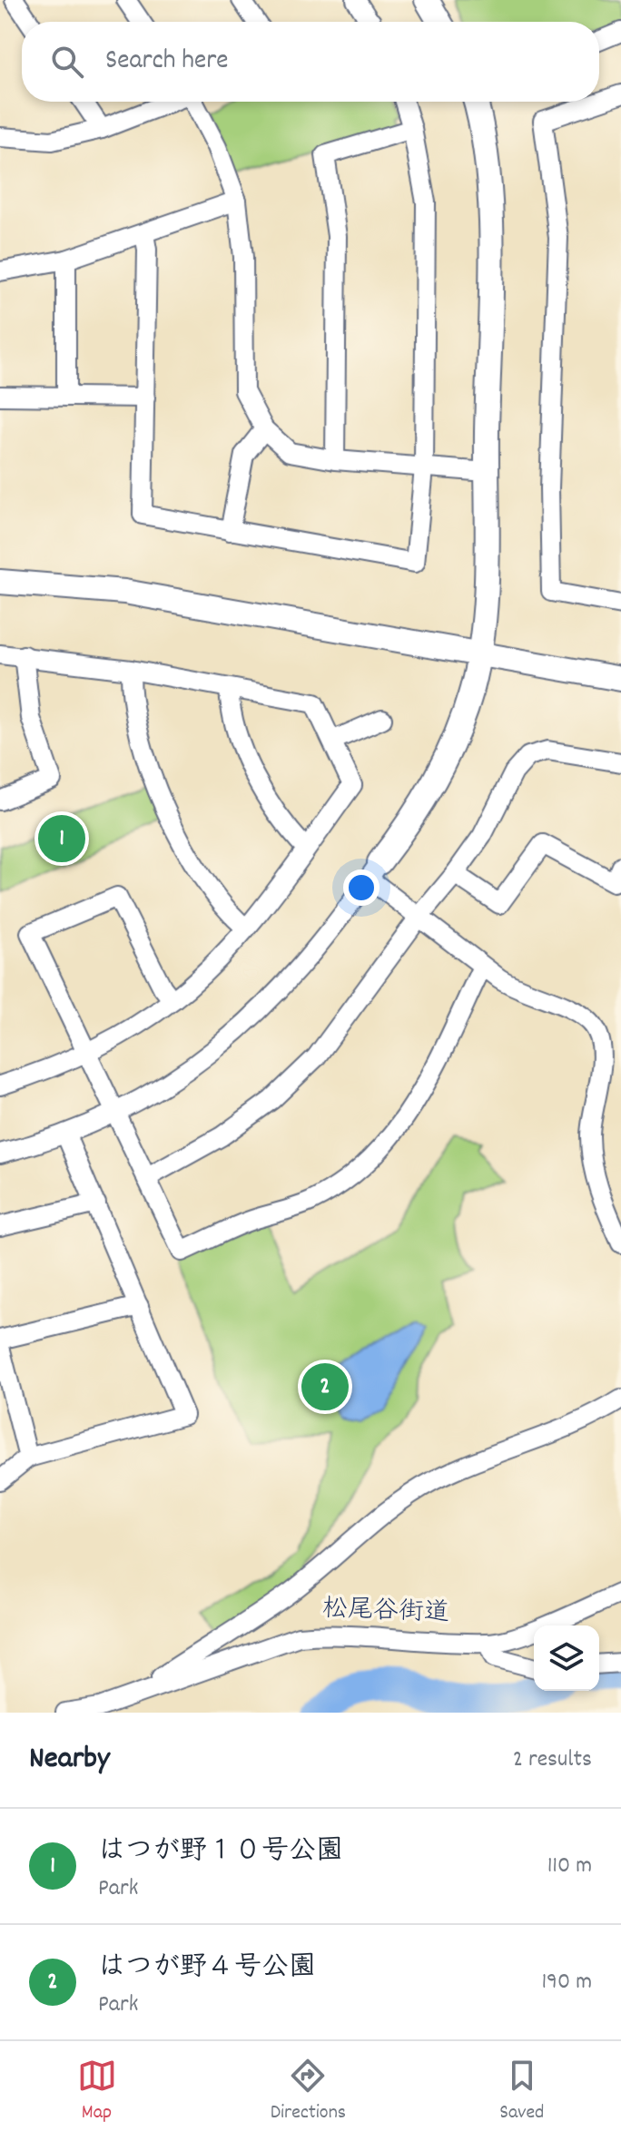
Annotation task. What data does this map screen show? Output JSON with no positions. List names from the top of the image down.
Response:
{
  "streets": {
    "street": ["松尾谷街道"]
  },
  "page": {
    "search": "Search here",
    "pins": ["1", "2"],
    "heading": ["Nearby", "2 results"],
    "list": [
      {
        "mark": "1",
        "name": "はつが野１０号公園",
        "note": "Park",
        "value": "110 m"
      },
      {
        "mark": "2",
        "name": "はつが野４号公園",
        "note": "Park",
        "value": "190 m"
      }
    ],
    "nav": ["Map", "Directions", "Saved"]
  }
}
